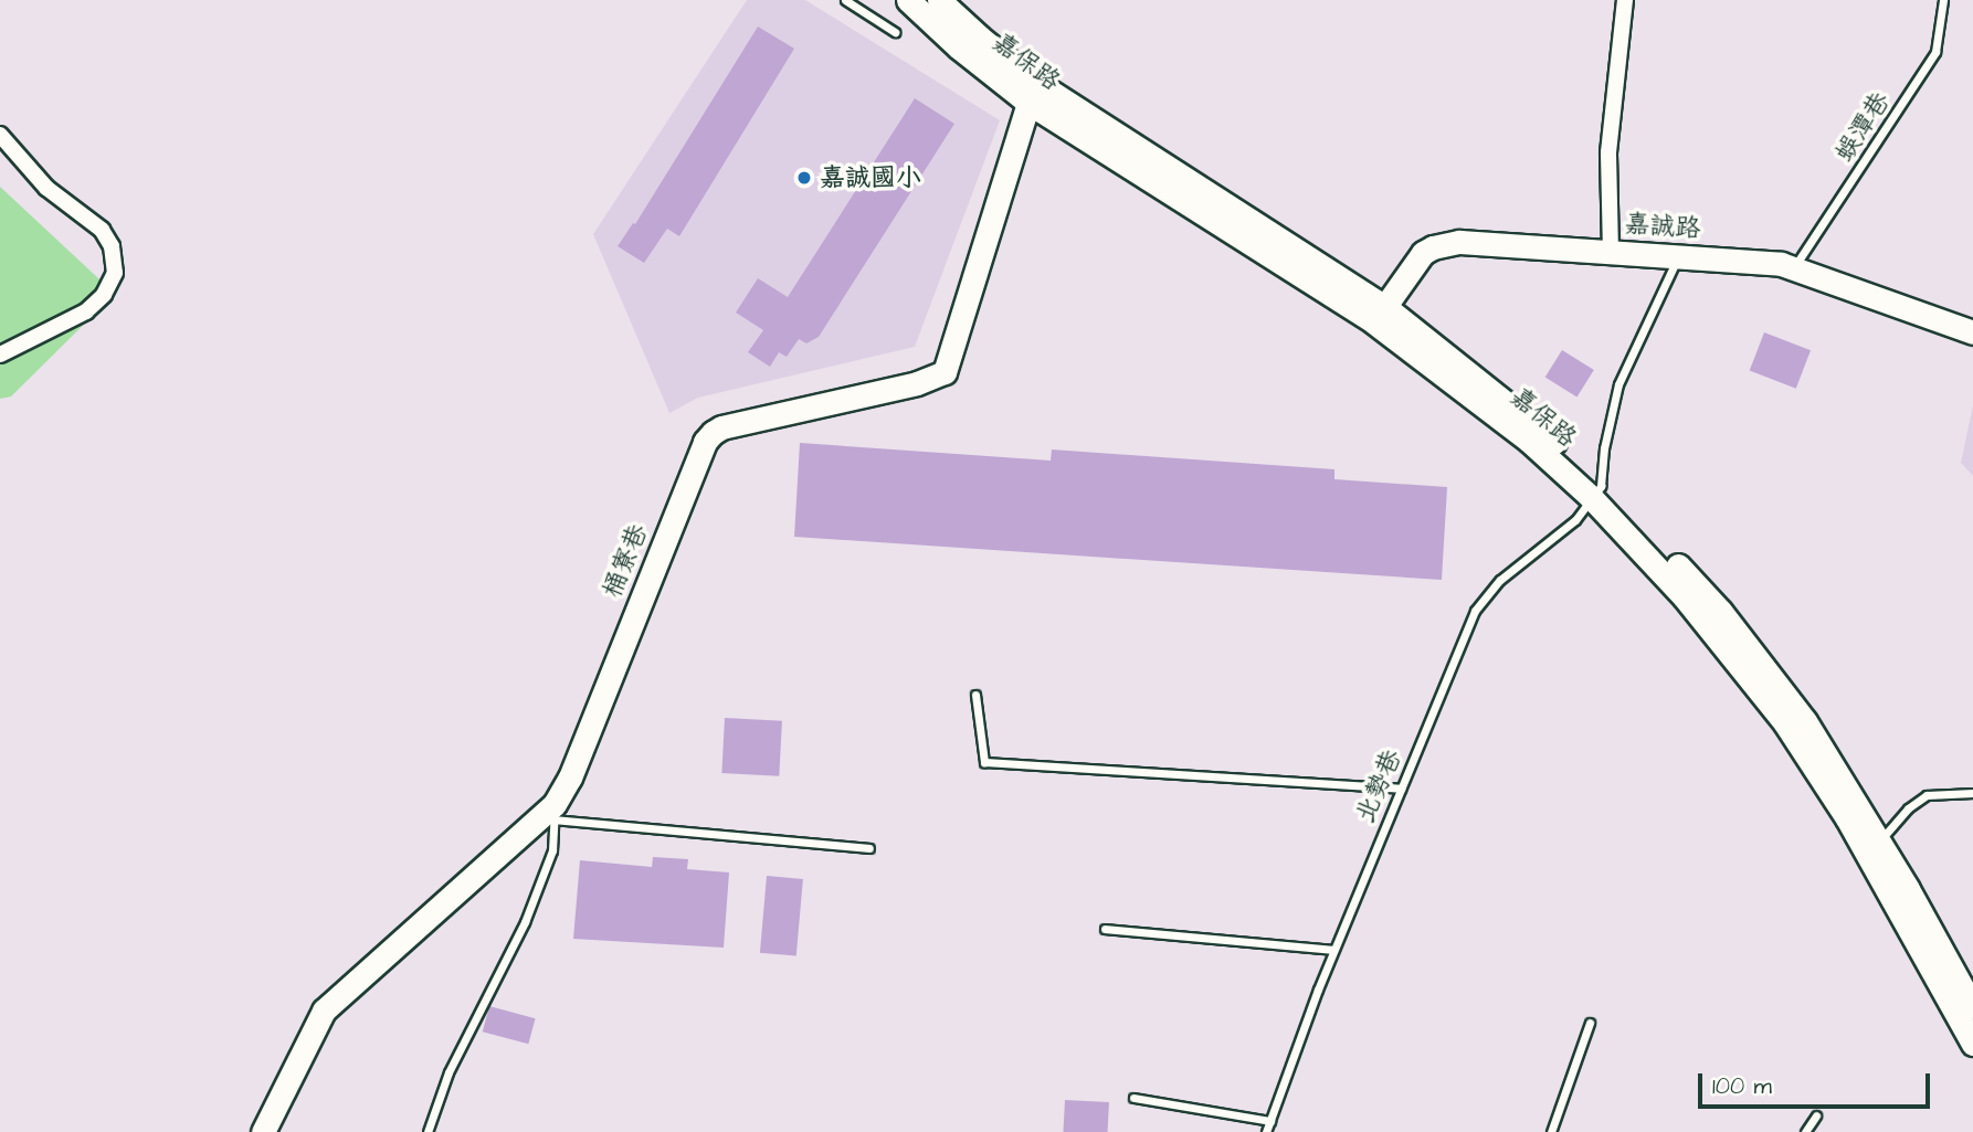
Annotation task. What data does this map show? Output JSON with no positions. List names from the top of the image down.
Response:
{
  "streets": {
    "street": ["嘉保路", "嘉誠路", "桶寮巷"],
    "lane": ["蜈潭巷", "北勢巷"]
  },
  "crossings": [
    ["嘉保路", "嘉誠路"],
    ["嘉保路", "桶寮巷"],
    ["嘉保路", "北勢巷"],
    ["蜈潭巷", "嘉誠路"]
  ],
  "places": ["嘉誠國小"],
  "scale_bar": "100 m"
}
